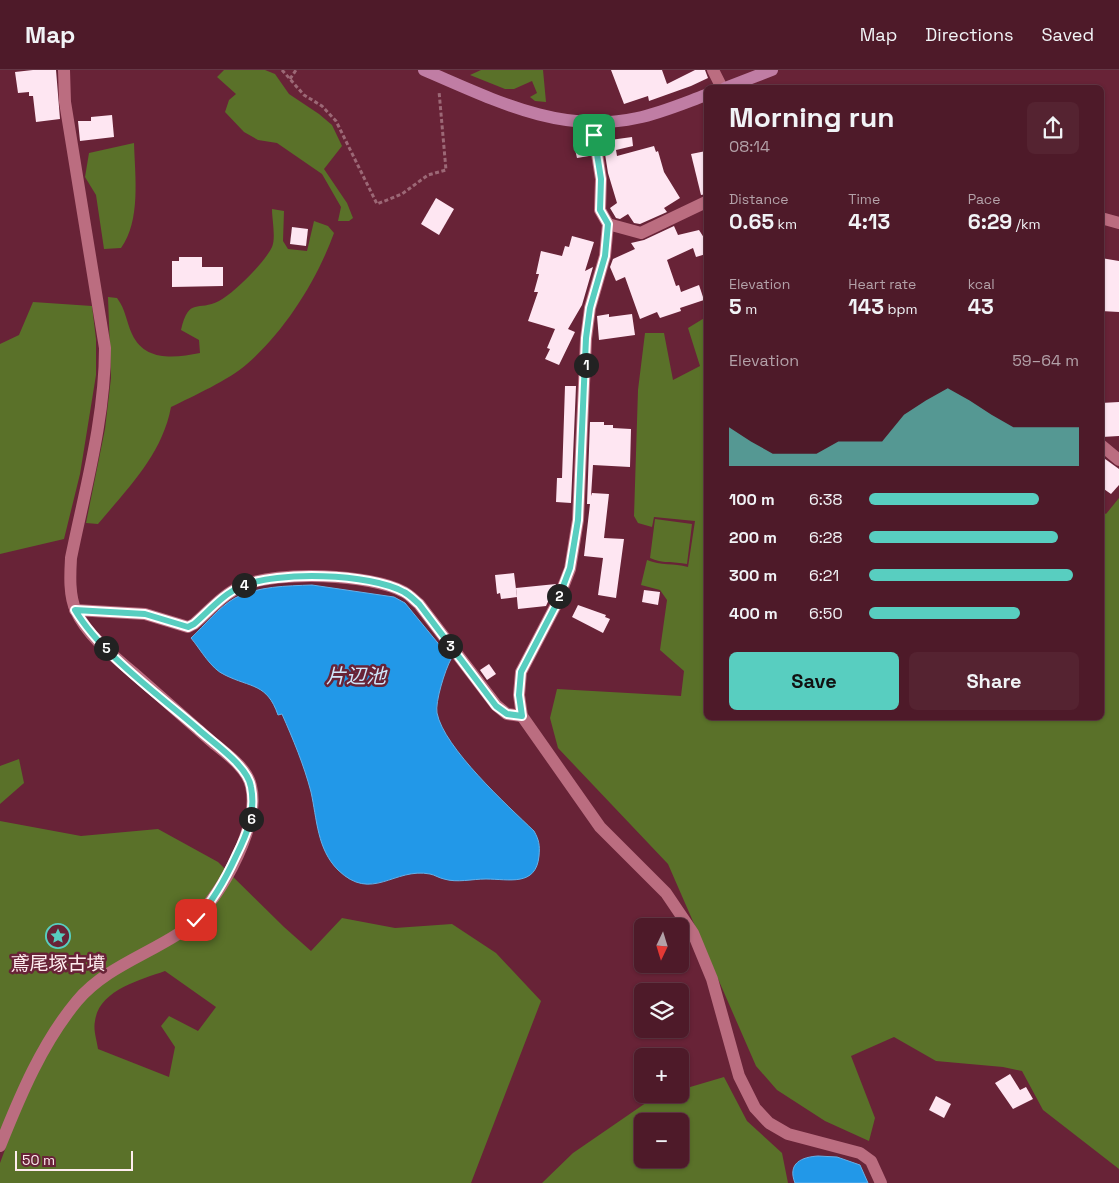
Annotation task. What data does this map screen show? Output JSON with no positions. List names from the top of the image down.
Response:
{
  "water": ["片辺池"],
  "places": {
    "place": ["鳶尾塚古墳"]
  },
  "scale_bar": "50 m",
  "north": "bottom",
  "page": {
    "header": "Map",
    "nav": ["Map", "Directions", "Saved"],
    "heading": ["Morning run", "08:14"],
    "stats": [
      ["Distance", "0.65 km"],
      ["Time", "4:13"],
      ["Pace", "6:29 /km"],
      ["Elevation", "5 m"],
      ["Heart rate", "143 bpm"],
      ["kcal", "43"]
    ],
    "chart": ["Elevation", "59–64 m"],
    "pins": [
      "1",
      "4",
      "2",
      "3",
      "5",
      "6"
    ],
    "list": [
      {
        "name": "100 m",
        "note": "6:38"
      },
      {
        "name": "200 m",
        "note": "6:28"
      },
      {
        "name": "300 m",
        "note": "6:21"
      },
      {
        "name": "400 m",
        "note": "6:50"
      }
    ],
    "buttons": ["Save", "Share"],
    "map_buttons": ["+", "−"],
    "scale": "50 m"
  }
}
